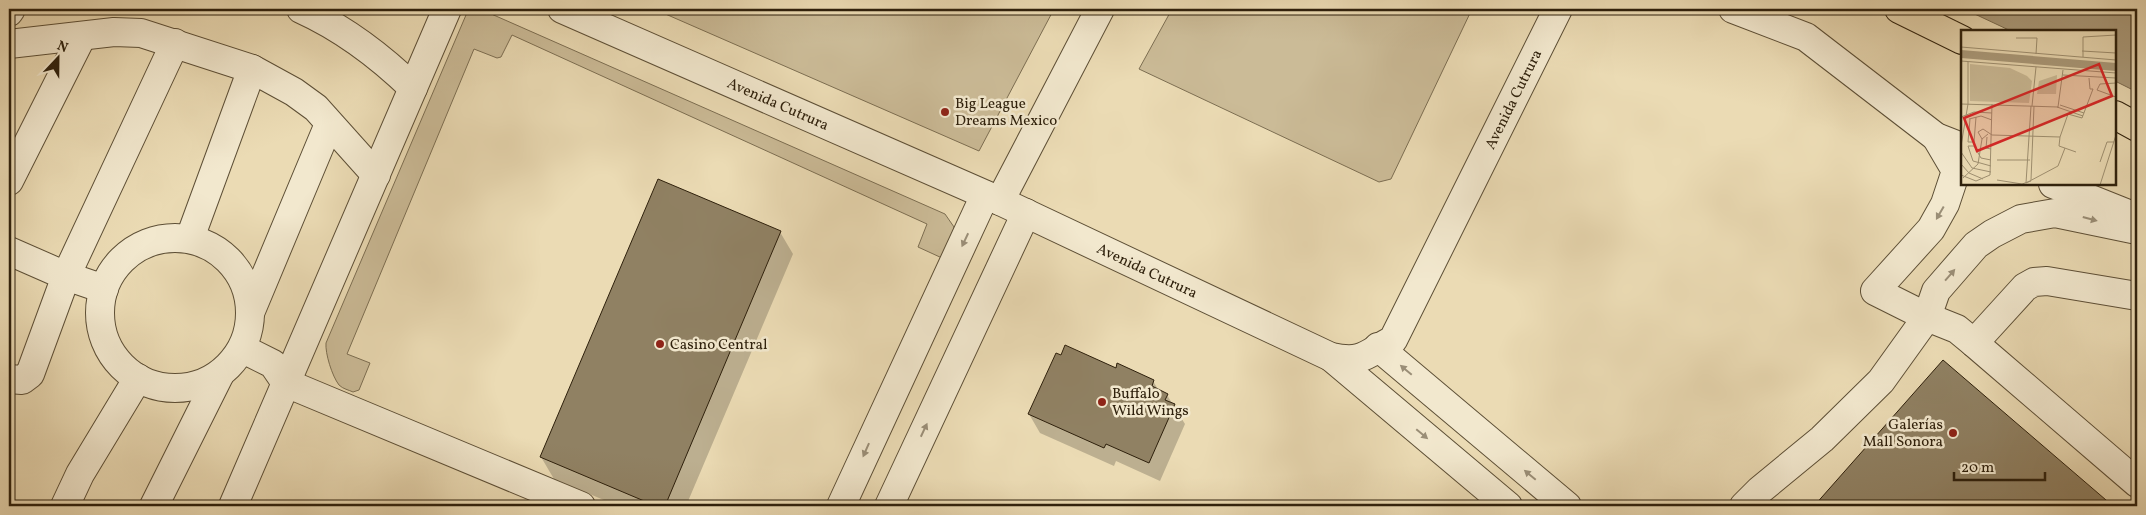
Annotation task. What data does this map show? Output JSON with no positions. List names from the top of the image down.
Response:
{
  "streets": {
    "street": ["Avenida Cutrura"]
  },
  "places": [
    "Big League Dreams Mexico",
    "Casino Central",
    "Buffalo Wild Wings",
    "Galerías Mall Sonora"
  ],
  "scale_bar": "20 m",
  "north": "top"
}
